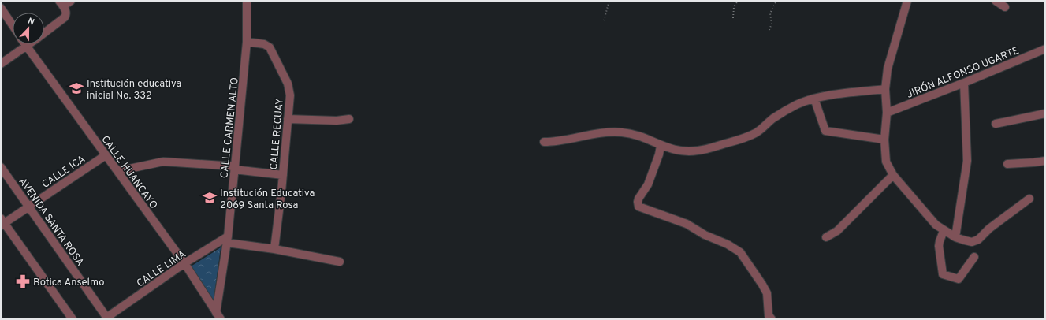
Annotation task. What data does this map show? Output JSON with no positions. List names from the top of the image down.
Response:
{
  "streets": {
    "street": [
      "JIRÓN ALFONSO UGARTE",
      "CALLE CARMEN ALTO",
      "CALLE RECUAY",
      "CALLE ICA",
      "CALLE HUANCAYO",
      "AVENIDA SANTA ROSA",
      "CALLE LIMA"
    ]
  },
  "crossings": [
    ["CALLE CARMEN ALTO", "CALLE RECUAY"],
    ["CALLE CARMEN ALTO", "CALLE HUANCAYO"],
    ["CALLE CARMEN ALTO", "CALLE LIMA"],
    ["CALLE ICA", "CALLE HUANCAYO"],
    ["CALLE ICA", "AVENIDA SANTA ROSA"],
    ["CALLE HUANCAYO", "CALLE LIMA"],
    ["AVENIDA SANTA ROSA", "CALLE LIMA"]
  ],
  "places": {
    "school or university": ["Institución educativa inicial No. 332", "Institución Educativa 2069 Santa Rosa"],
    "pharmacy": ["Botica Anselmo"]
  },
  "north": "top"
}
